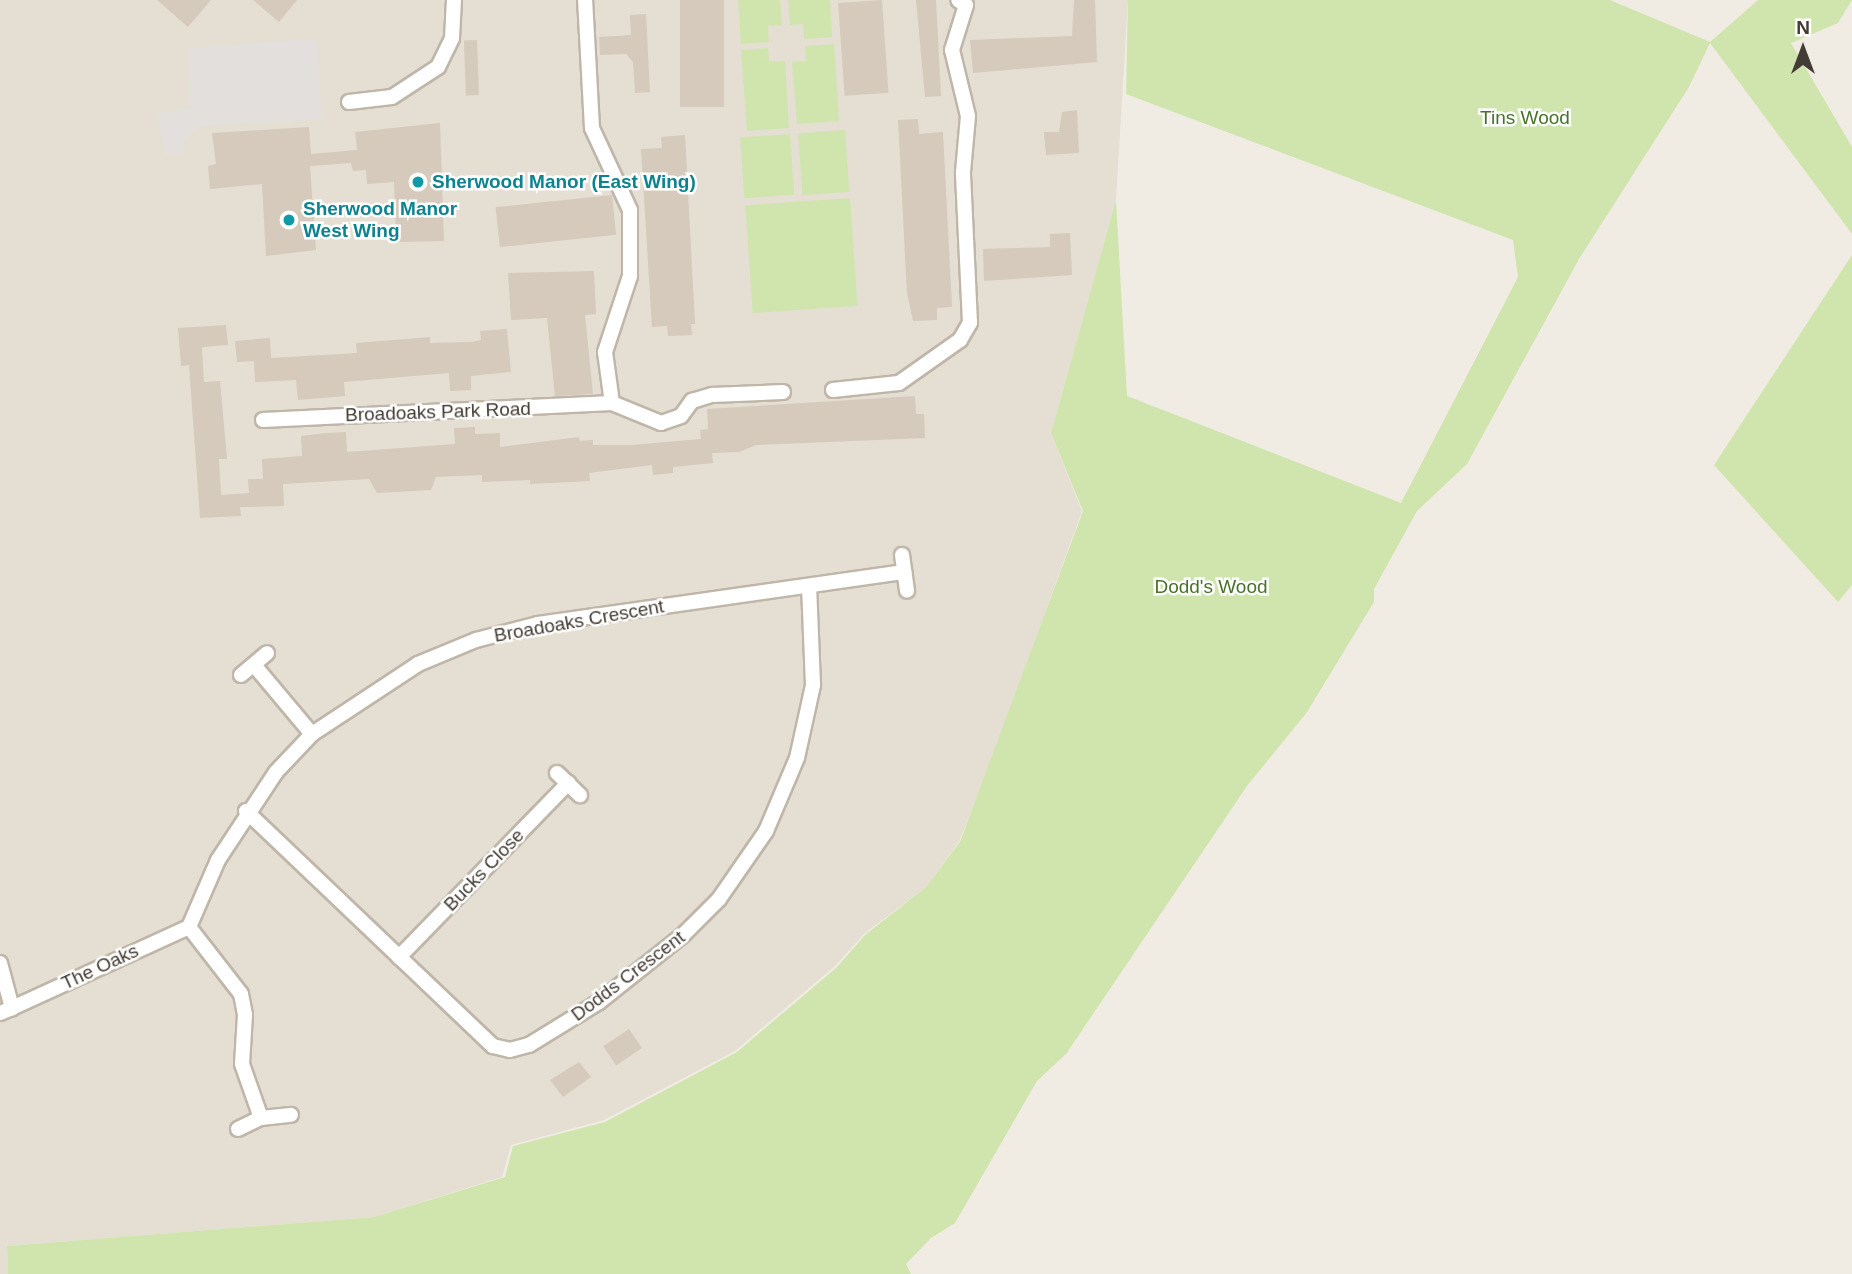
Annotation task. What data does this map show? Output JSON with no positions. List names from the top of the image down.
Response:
{
  "streets": {
    "street": [
      "Broadoaks Park Road",
      "Broadoaks Crescent",
      "Bucks Close",
      "The Oaks",
      "Dodds Crescent"
    ]
  },
  "crossings": [
    ["Broadoaks Crescent", "The Oaks"],
    ["Broadoaks Crescent", "Dodds Crescent"],
    ["Bucks Close", "Dodds Crescent"]
  ],
  "parks": ["Tins Wood", "Dodd's Wood"],
  "places": ["Sherwood Manor (East Wing)", "Sherwood Manor West Wing"],
  "north": "top"
}
